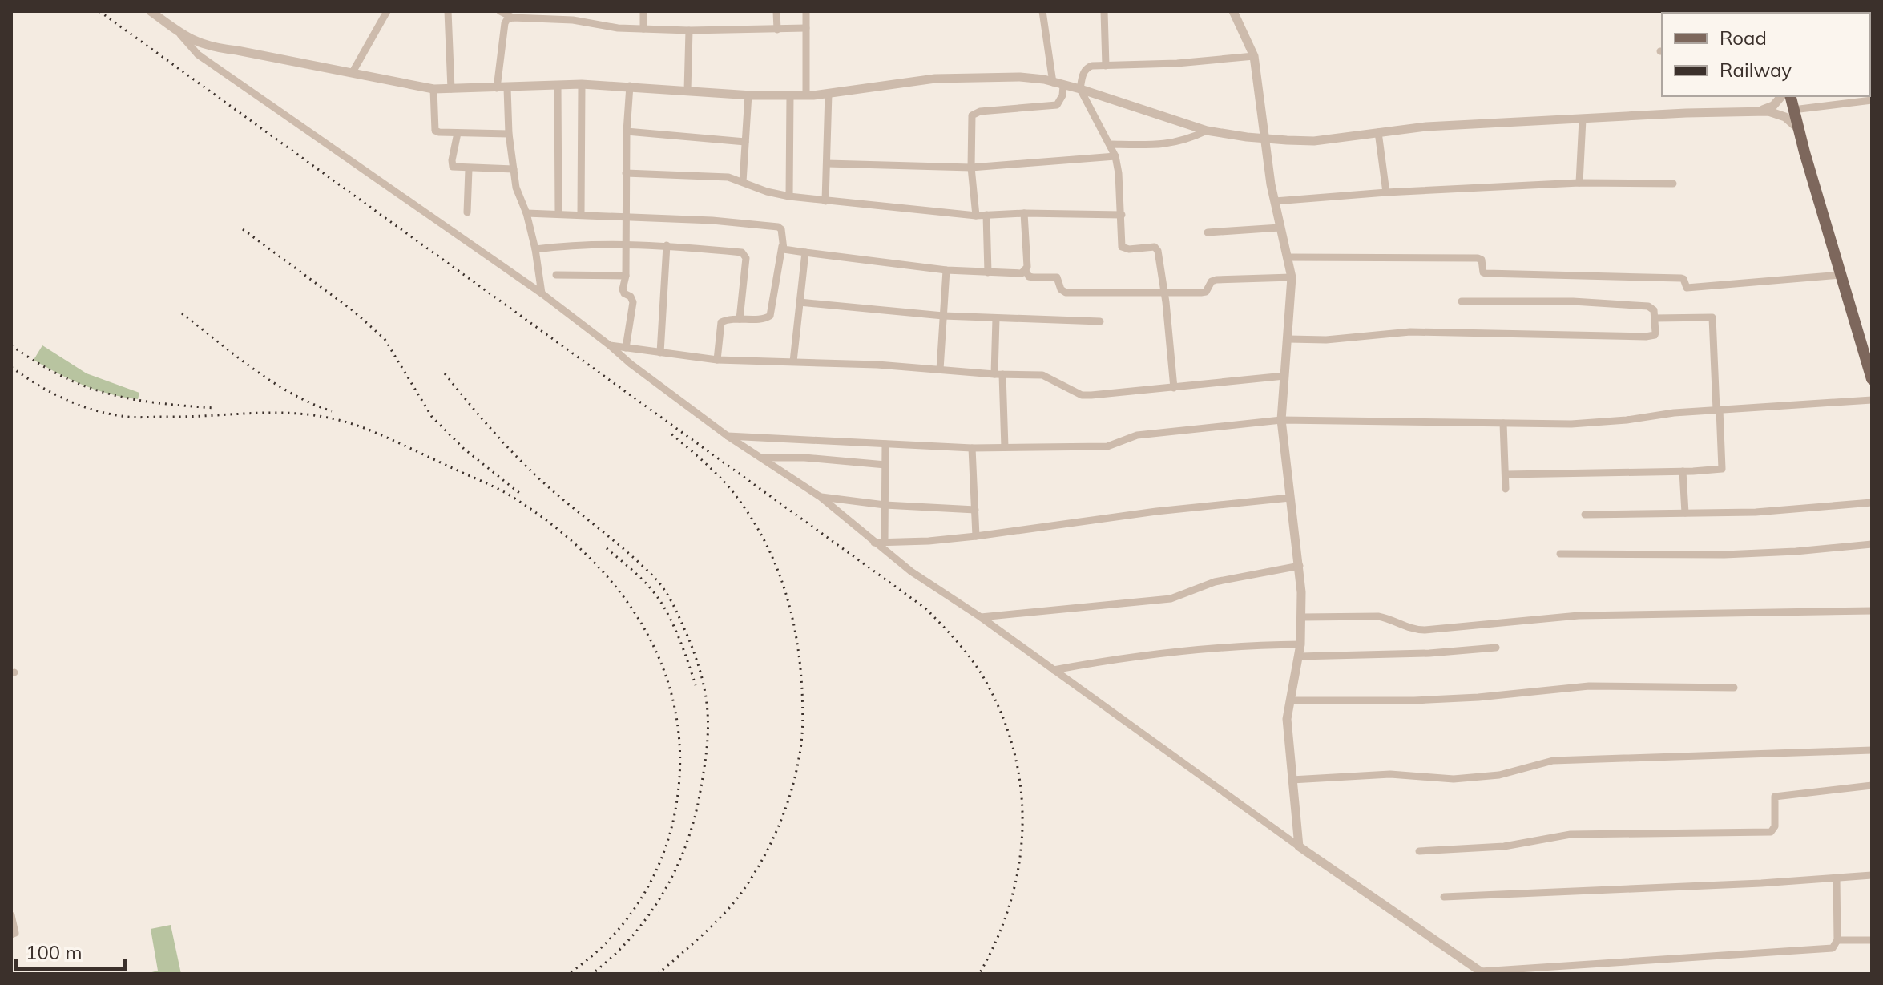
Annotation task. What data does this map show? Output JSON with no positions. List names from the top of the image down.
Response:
{
  "legend": ["Road", "Railway"],
  "scale_bar": "100 m"
}
